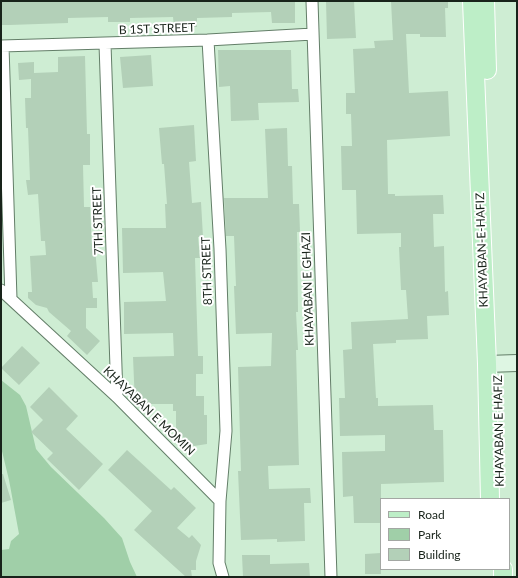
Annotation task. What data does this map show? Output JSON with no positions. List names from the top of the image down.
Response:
{
  "streets": {
    "main road": ["KHAYABAN-E-HAFIZ", "KHAYABAN E HAFIZ"],
    "street": [
      "B 1ST STREET",
      "7TH STREET",
      "8TH STREET",
      "KHAYABAN E GHAZI",
      "KHAYABAN E MOMIN"
    ]
  },
  "crossings": [
    ["B 1ST STREET", "7TH STREET"],
    ["B 1ST STREET", "8TH STREET"],
    ["B 1ST STREET", "KHAYABAN E GHAZI"],
    ["7TH STREET", "KHAYABAN E MOMIN"],
    ["KHAYABAN-E-HAFIZ", "KHAYABAN E HAFIZ"],
    ["8TH STREET", "KHAYABAN E MOMIN"]
  ],
  "legend": ["Road", "Park", "Building"]
}
